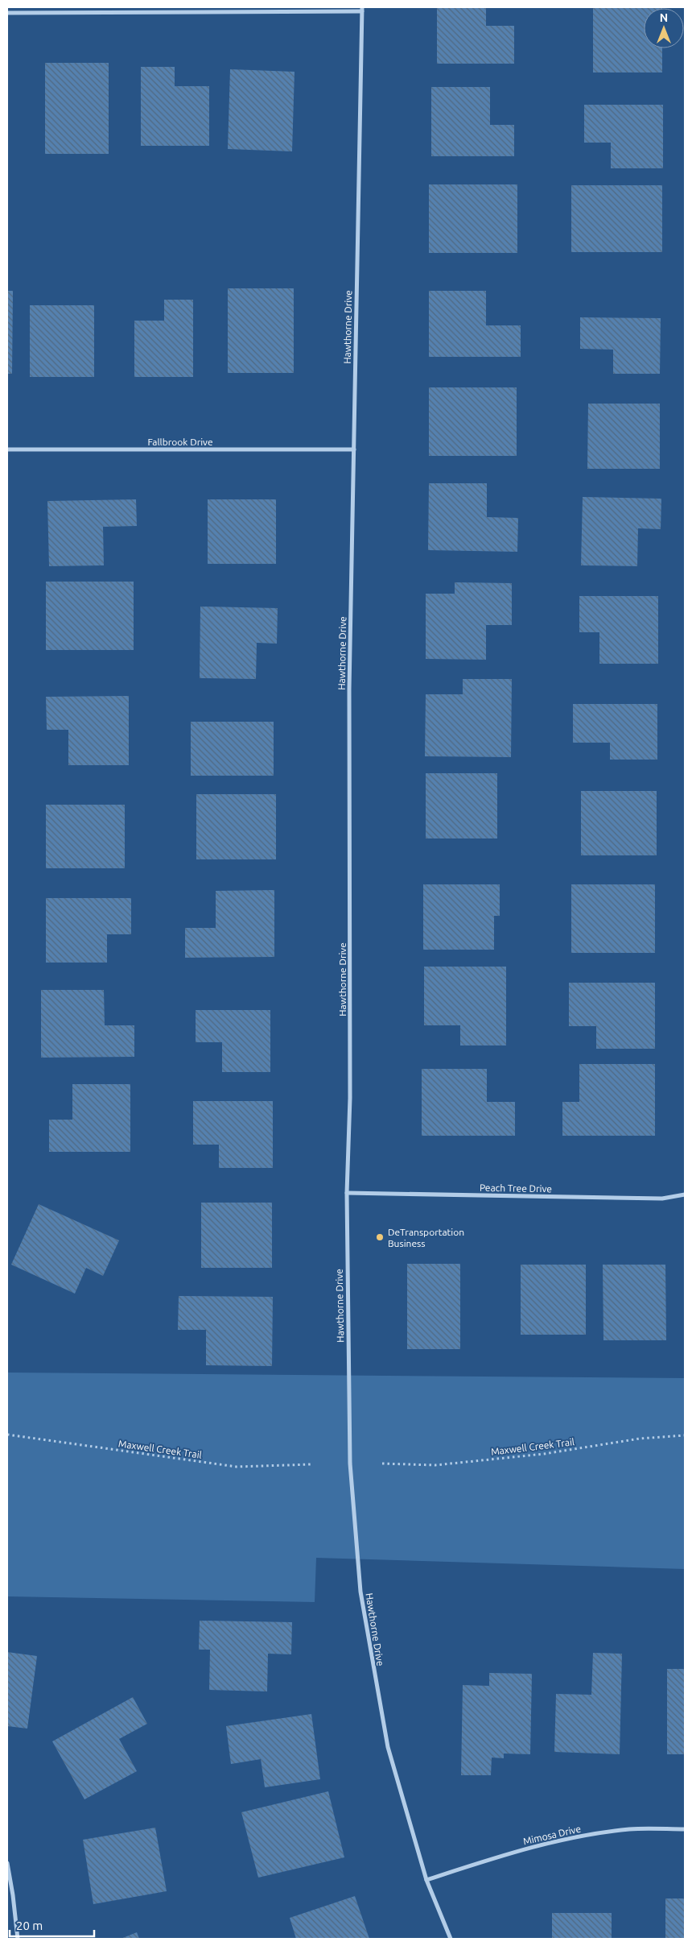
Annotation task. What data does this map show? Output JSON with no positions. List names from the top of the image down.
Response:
{
  "streets": {
    "street": [
      "Hawthorne Drive",
      "Fallbrook Drive",
      "Peach Tree Drive",
      "Mimosa Drive"
    ],
    "path": ["Maxwell Creek Trail"]
  },
  "crossings": [
    ["Hawthorne Drive", "Fallbrook Drive"],
    ["Hawthorne Drive", "Peach Tree Drive"],
    ["Hawthorne Drive", "Mimosa Drive"]
  ],
  "places": ["DeTransportation Business"],
  "scale_bar": "20 m",
  "north": "top"
}
